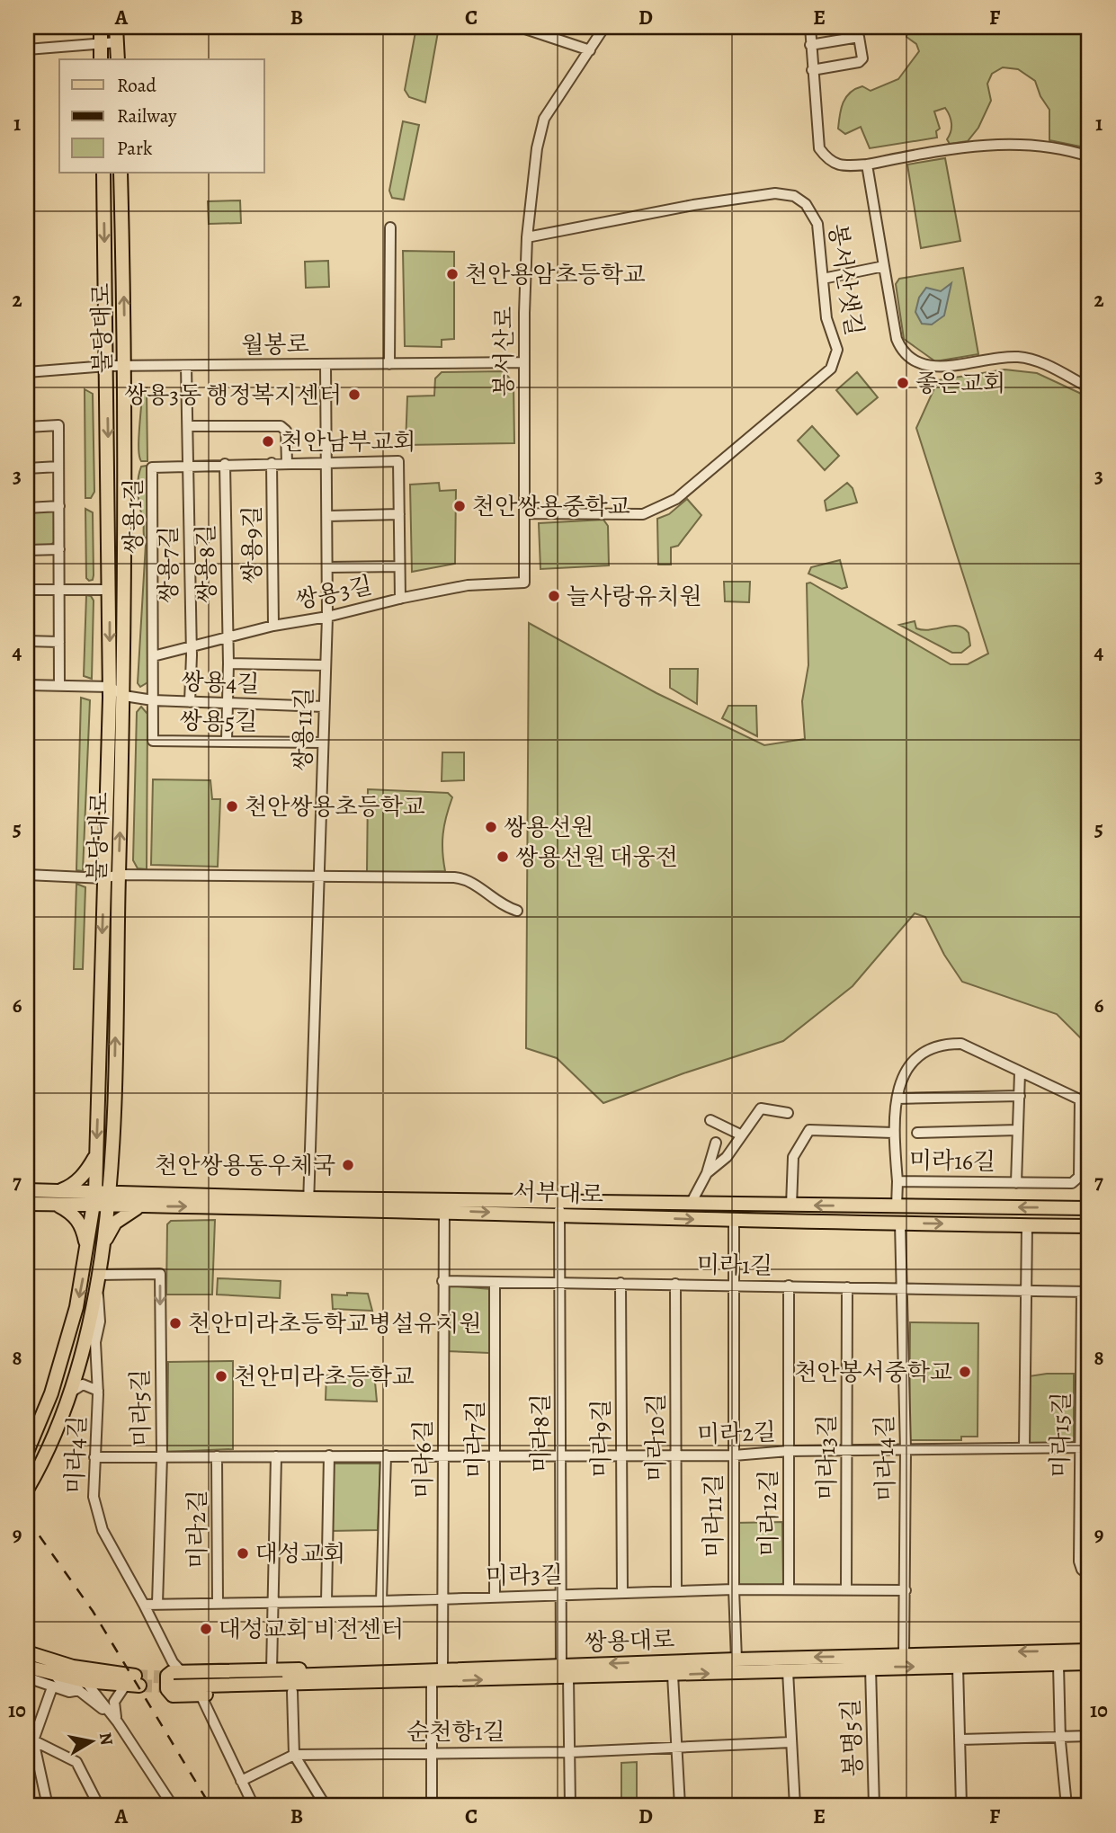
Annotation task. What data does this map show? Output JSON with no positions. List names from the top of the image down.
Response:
{
  "streets": {
    "main road": ["불당대로", "서부대로", "쌍용대로"],
    "street": [
      "봉서산샛길",
      "월봉로",
      "봉서산로",
      "쌍용1길",
      "쌍용9길",
      "쌍용8길",
      "쌍용7길",
      "쌍용3길",
      "쌍용4길",
      "쌍용5길",
      "쌍용11길",
      "미라16길",
      "미라1길",
      "미라5길",
      "미라8길",
      "미라2길",
      "미라15길",
      "미라10길",
      "미라9길",
      "미라7길",
      "미라4길",
      "미라13길",
      "미라14길",
      "미라6길",
      "미라12길",
      "미라11길",
      "미라3길",
      "순천향1길",
      "봉명5길"
    ]
  },
  "crossings": [
    ["봉서산샛길", "봉서산로"],
    ["불당대로", "월봉로"],
    ["불당대로", "쌍용4길"],
    ["불당대로", "서부대로"],
    ["불당대로", "미라5길"],
    ["불당대로", "미라4길"],
    ["월봉로", "봉서산로"],
    ["월봉로", "쌍용7길"],
    ["월봉로", "쌍용11길"],
    ["봉서산로", "쌍용3길"],
    ["쌍용1길", "쌍용9길"],
    ["쌍용1길", "쌍용8길"],
    ["쌍용1길", "쌍용7길"],
    ["쌍용1길", "쌍용3길"],
    ["쌍용1길", "쌍용4길"],
    ["쌍용1길", "쌍용5길"],
    ["쌍용1길", "쌍용11길"],
    ["쌍용9길", "쌍용3길"],
    ["쌍용8길", "쌍용3길"],
    ["쌍용8길", "쌍용4길"],
    ["쌍용8길", "쌍용5길"],
    ["쌍용7길", "쌍용3길"],
    ["쌍용7길", "쌍용4길"],
    ["쌍용3길", "쌍용11길"],
    ["쌍용4길", "쌍용5길"],
    ["쌍용4길", "쌍용11길"],
    ["쌍용5길", "쌍용11길"],
    ["쌍용11길", "서부대로"],
    ["미라16길", "서부대로"],
    ["서부대로", "미라8길"],
    ["서부대로", "미라14길"],
    ["서부대로", "미라6길"],
    ["서부대로", "미라11길"],
    ["미라1길", "미라8길"],
    ["미라1길", "미라15길"],
    ["미라1길", "미라10길"],
    ["미라1길", "미라9길"],
    ["미라1길", "미라7길"],
    ["미라1길", "미라13길"],
    ["미라1길", "미라14길"],
    ["미라1길", "미라6길"],
    ["미라1길", "미라12길"],
    ["미라1길", "미라11길"],
    ["미라5길", "미라2길"],
    ["미라5길", "미라4길"],
    ["미라5길", "미라3길"],
    ["미라8길", "미라2길"],
    ["미라8길", "미라3길"],
    ["미라8길", "쌍용대로"],
    ["미라2길", "미라15길"],
    ["미라2길", "미라10길"],
    ["미라2길", "미라9길"],
    ["미라2길", "미라7길"],
    ["미라2길", "미라4길"],
    ["미라2길", "미라13길"],
    ["미라2길", "미라14길"],
    ["미라2길", "미라6길"],
    ["미라2길", "미라12길"],
    ["미라2길", "미라11길"],
    ["미라2길", "미라3길"],
    ["미라10길", "미라3길"],
    ["미라9길", "미라3길"],
    ["미라7길", "미라3길"],
    ["미라4길", "미라3길"],
    ["미라13길", "미라3길"],
    ["미라14길", "미라3길"],
    ["미라14길", "쌍용대로"],
    ["미라6길", "미라3길"],
    ["미라6길", "쌍용대로"],
    ["미라12길", "미라3길"],
    ["미라11길", "미라3길"],
    ["미라11길", "쌍용대로"],
    ["쌍용대로", "순천향1길"],
    ["쌍용대로", "봉명5길"]
  ],
  "places": [
    "천안용암초등학교",
    "좋은교회",
    "쌍용3동 행정복지센터",
    "천안남부교회",
    "천안쌍용중학교",
    "늘사랑유치원",
    "천안쌍용초등학교",
    "쌍용선원",
    "쌍용선원 대웅전",
    "천안쌍용동우체국",
    "천안미라초등학교병설유치원",
    "천안봉서중학교",
    "천안미라초등학교",
    "대성교회",
    "대성교회 비전센터"
  ],
  "legend": ["Road", "Railway", "Park"],
  "north": "right",
  "grid": {
    "columns": [
      "A",
      "B",
      "C",
      "D",
      "E",
      "F"
    ],
    "rows": [
      "1",
      "2",
      "3",
      "4",
      "5",
      "6",
      "7",
      "8",
      "9",
      "10"
    ]
  }
}
